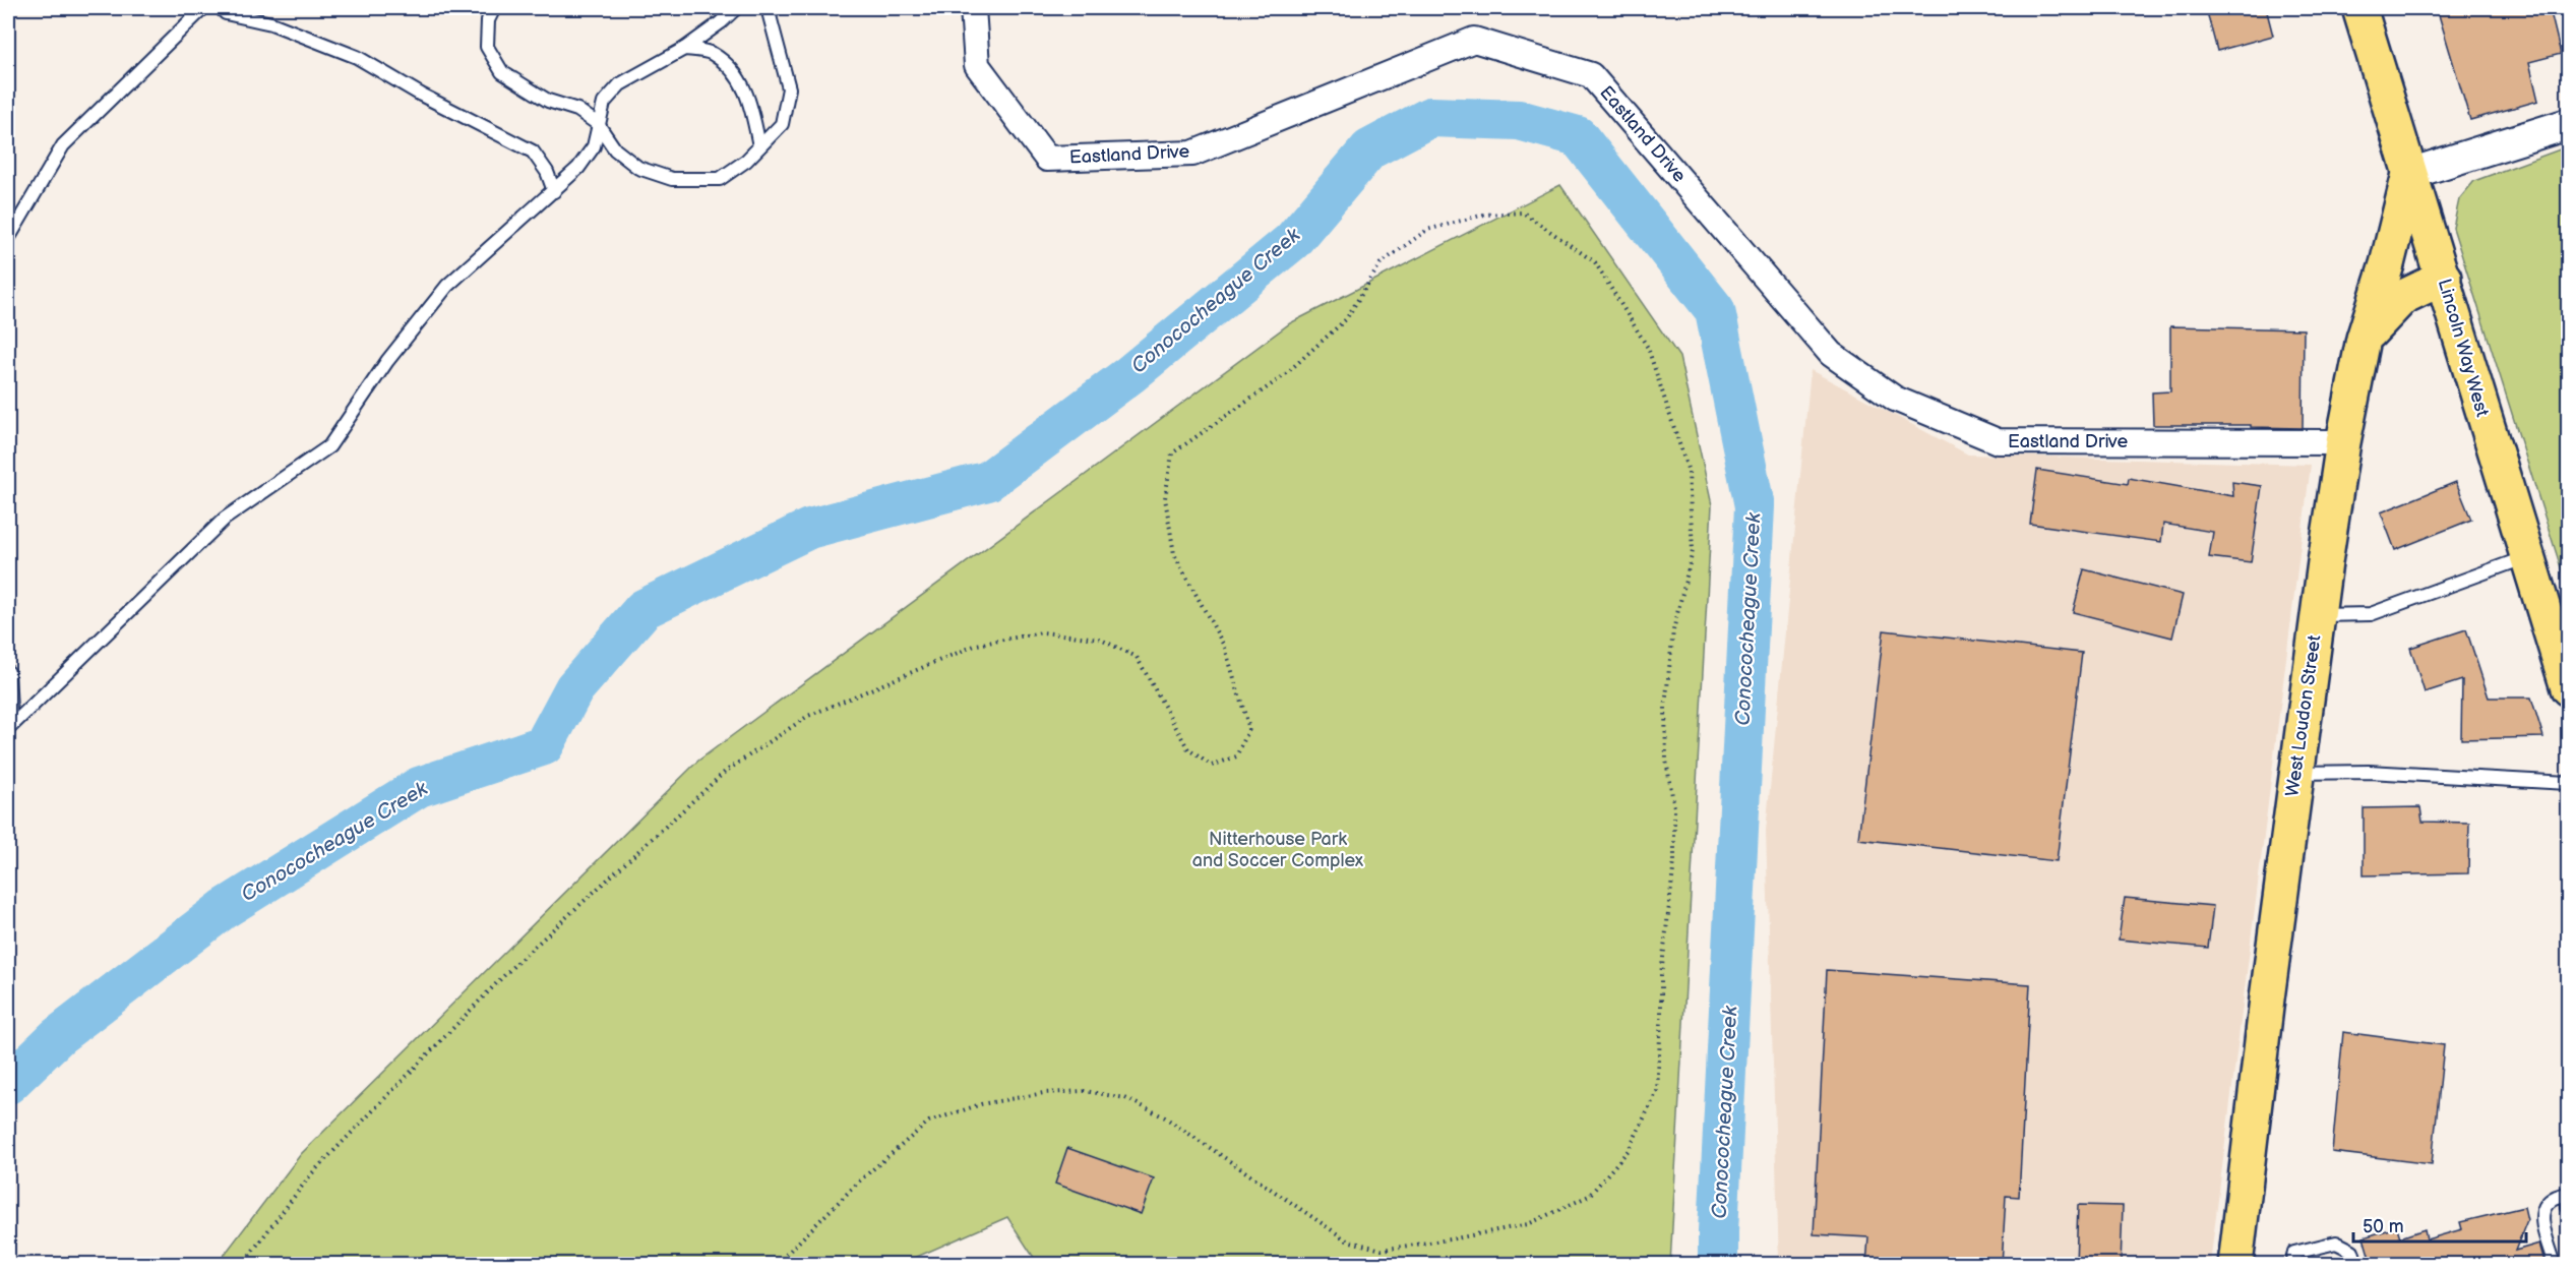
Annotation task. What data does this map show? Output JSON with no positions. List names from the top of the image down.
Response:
{
  "streets": {
    "highway": ["Lincoln Way West", "West Loudon Street"],
    "street": ["Eastland Drive"]
  },
  "crossings": [
    ["Eastland Drive", "West Loudon Street"],
    ["Lincoln Way West", "West Loudon Street"]
  ],
  "water": ["Conococheague Creek"],
  "parks": ["Nitterhouse Park and Soccer Complex"],
  "scale_bar": "50 m"
}
